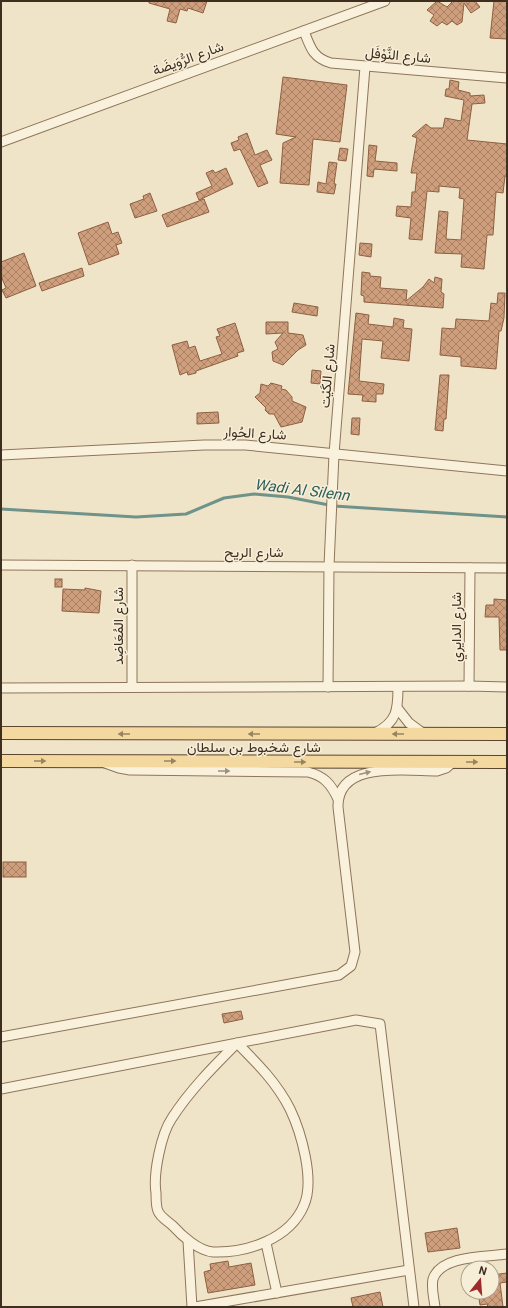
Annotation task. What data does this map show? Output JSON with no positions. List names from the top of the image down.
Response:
{
  "streets": {
    "main road": ["شارع شخبوط بن سلطان"],
    "street": [
      "شارع النَّوْفَل",
      "شارع الرُّوَيضَة",
      "شارع الكَيْت",
      "شارع الحُوار",
      "شارع الريح",
      "شارع المُعَاضِد",
      "شارع الدايري"
    ]
  },
  "crossings": [
    ["شارع النَّوْفَل", "شارع الرُّوَيضَة"],
    ["شارع النَّوْفَل", "شارع الكَيْت"],
    ["شارع الكَيْت", "شارع الحُوار"],
    ["شارع الكَيْت", "شارع الريح"],
    ["شارع الريح", "شارع المُعَاضِد"],
    ["شارع الريح", "شارع الدايري"]
  ],
  "water": ["Wadi Al Silenn"],
  "north": "top"
}
